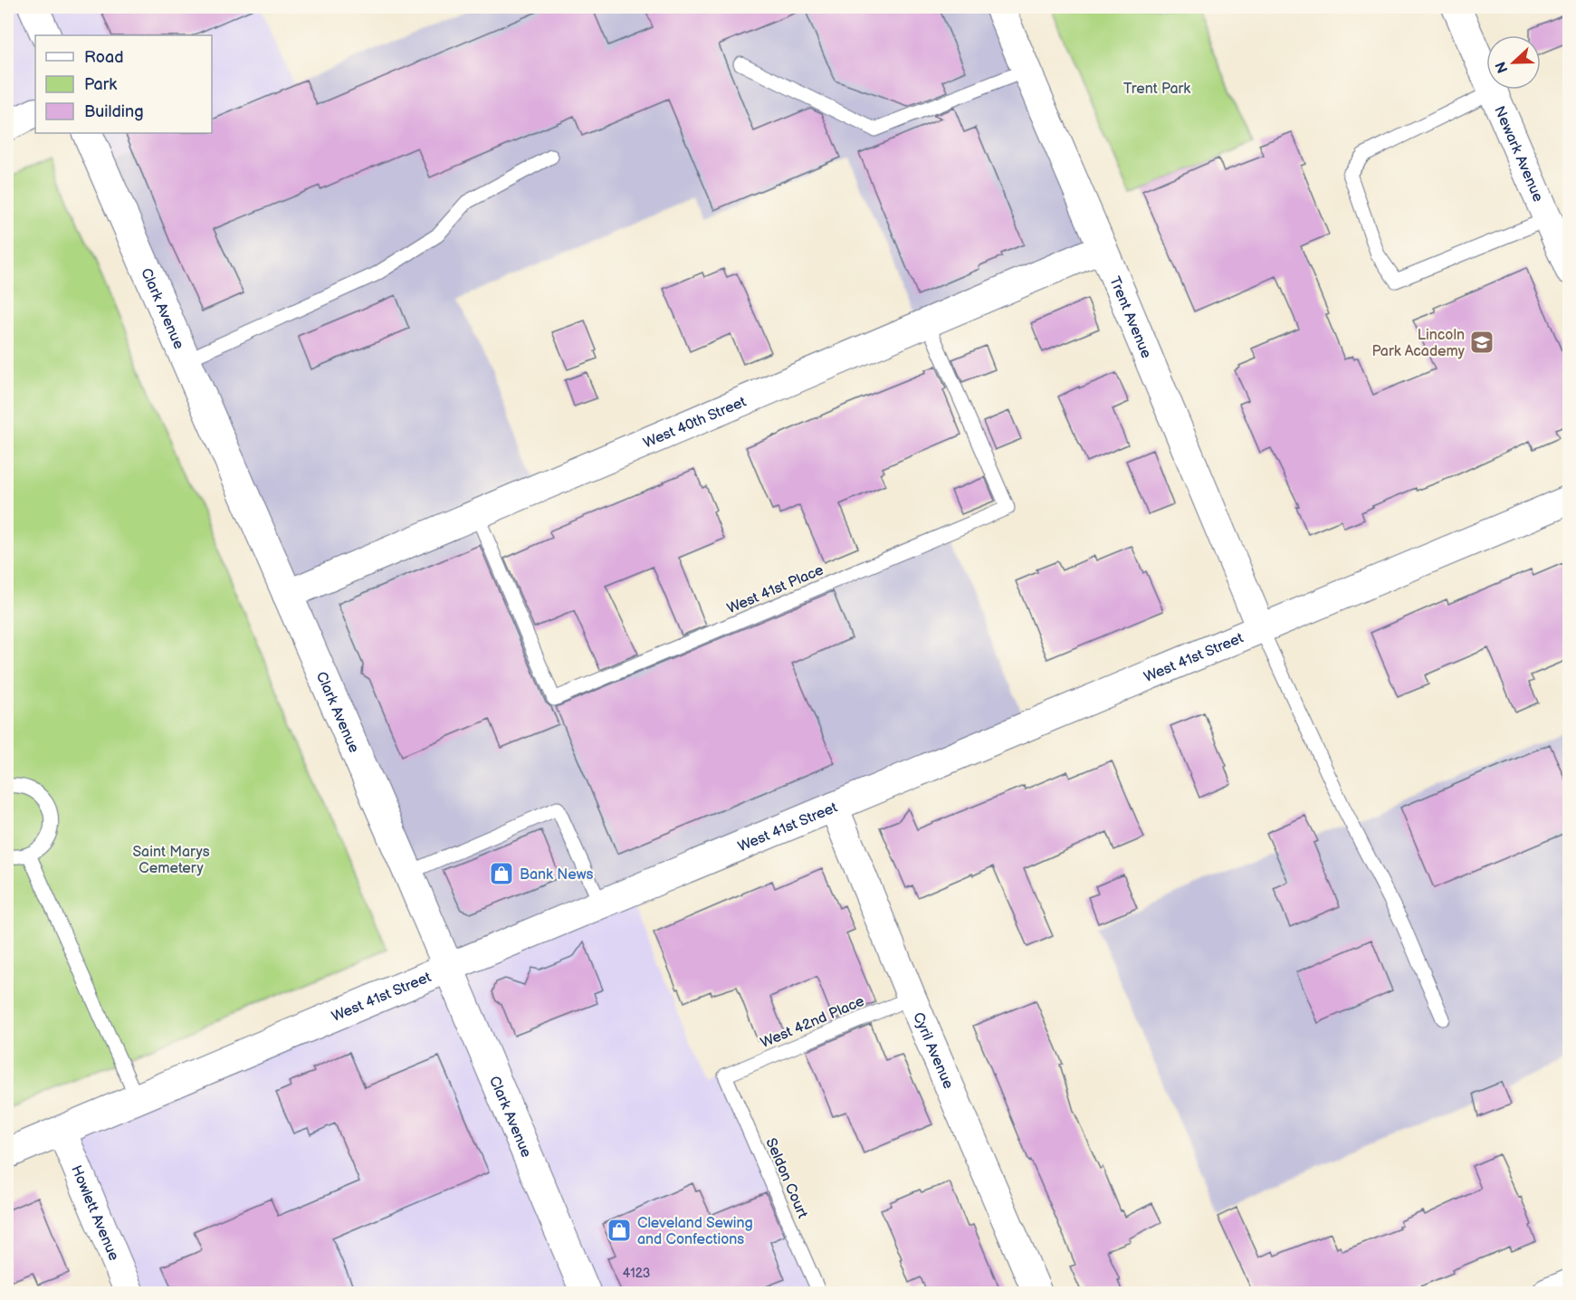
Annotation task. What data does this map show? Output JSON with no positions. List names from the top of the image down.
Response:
{
  "streets": {
    "street": [
      "Newark Avenue",
      "Clark Avenue",
      "Trent Avenue",
      "West 40th Street",
      "West 41st Street",
      "Cyril Avenue",
      "Howlett Avenue"
    ],
    "lane": ["West 41st Place", "West 42nd Place", "Seldon Court"]
  },
  "crossings": [
    ["Clark Avenue", "West 40th Street"],
    ["Clark Avenue", "West 41st Street"],
    ["Trent Avenue", "West 40th Street"],
    ["Trent Avenue", "West 41st Street"],
    ["West 40th Street", "West 41st Place"],
    ["West 41st Street", "Cyril Avenue"],
    ["West 41st Street", "Howlett Avenue"],
    ["West 42nd Place", "Cyril Avenue"],
    ["West 42nd Place", "Seldon Court"]
  ],
  "parks": ["Trent Park", "Saint Marys Cemetery"],
  "places": {
    "school or university": ["Lincoln Park Academy"],
    "shop": ["Bank News", "Cleveland Sewing and Confections"]
  },
  "house_numbers": ["4123"],
  "legend": ["Road", "Park", "Building"],
  "north": "left"
}
